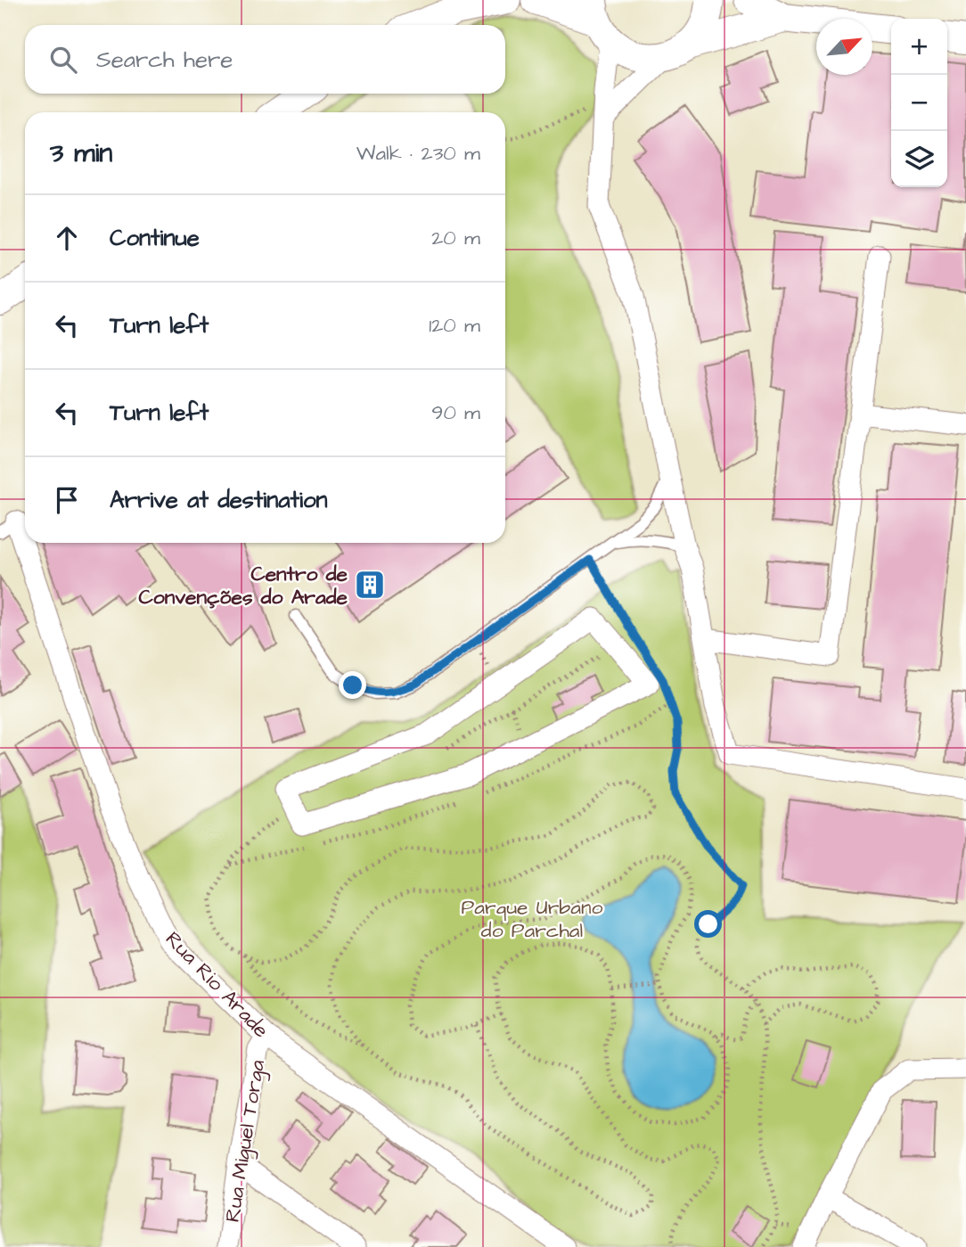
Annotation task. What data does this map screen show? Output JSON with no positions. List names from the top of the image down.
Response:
{
  "streets": {
    "street": ["Rua Rio Arade", "Rua Miguel Torga"]
  },
  "crossings": [
    ["Rua Rio Arade", "Rua Miguel Torga"]
  ],
  "parks": ["Parque Urbano do Parchal"],
  "places": {
    "building": ["Centro de Convenções do Arade"]
  },
  "north": "top right",
  "page": {
    "map_buttons": ["+", "−"],
    "search": "Search here",
    "heading": ["3 min", "Walk · 230 m"],
    "list": [
      ["Continue", "20 m"],
      ["Turn left", "120 m"],
      ["Turn left", "90 m"],
      "Arrive at destination"
    ]
  }
}
